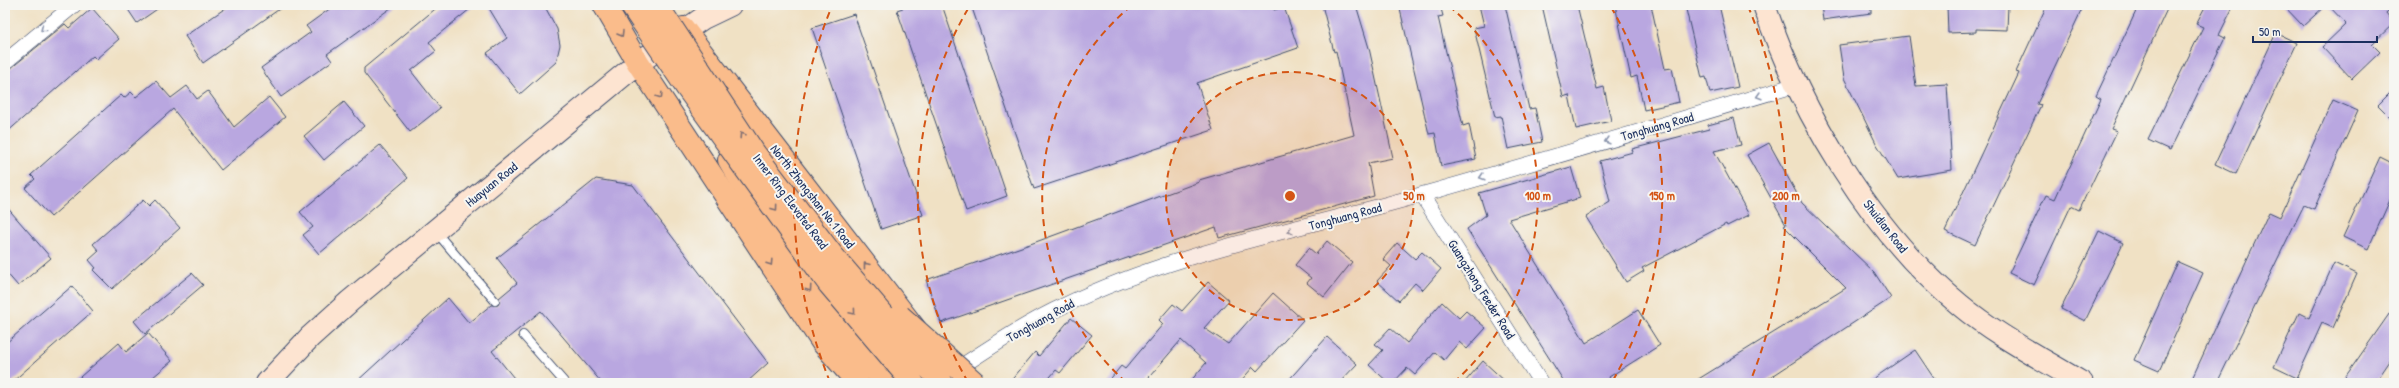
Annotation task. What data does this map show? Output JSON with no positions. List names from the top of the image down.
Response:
{
  "streets": {
    "main road": [
      "Huayuan Road",
      "North Zhongshan No.1 Road",
      "Inner Ring Elevated Road",
      "Shuidian Road"
    ],
    "street": ["Tonghuang Road", "Guangzhong Feeder Road"]
  },
  "crossings": [
    ["Tonghuang Road", "North Zhongshan No.1 Road"],
    ["Tonghuang Road", "Inner Ring Elevated Road"],
    ["Tonghuang Road", "Shuidian Road"],
    ["Tonghuang Road", "Guangzhong Feeder Road"],
    ["Huayuan Road", "North Zhongshan No.1 Road"],
    ["North Zhongshan No.1 Road", "Inner Ring Elevated Road"]
  ],
  "one_way": ["Tonghuang Road"],
  "scale_bar": "50 m",
  "rings": [
    "50 m",
    "100 m",
    "150 m",
    "200 m"
  ]
}
